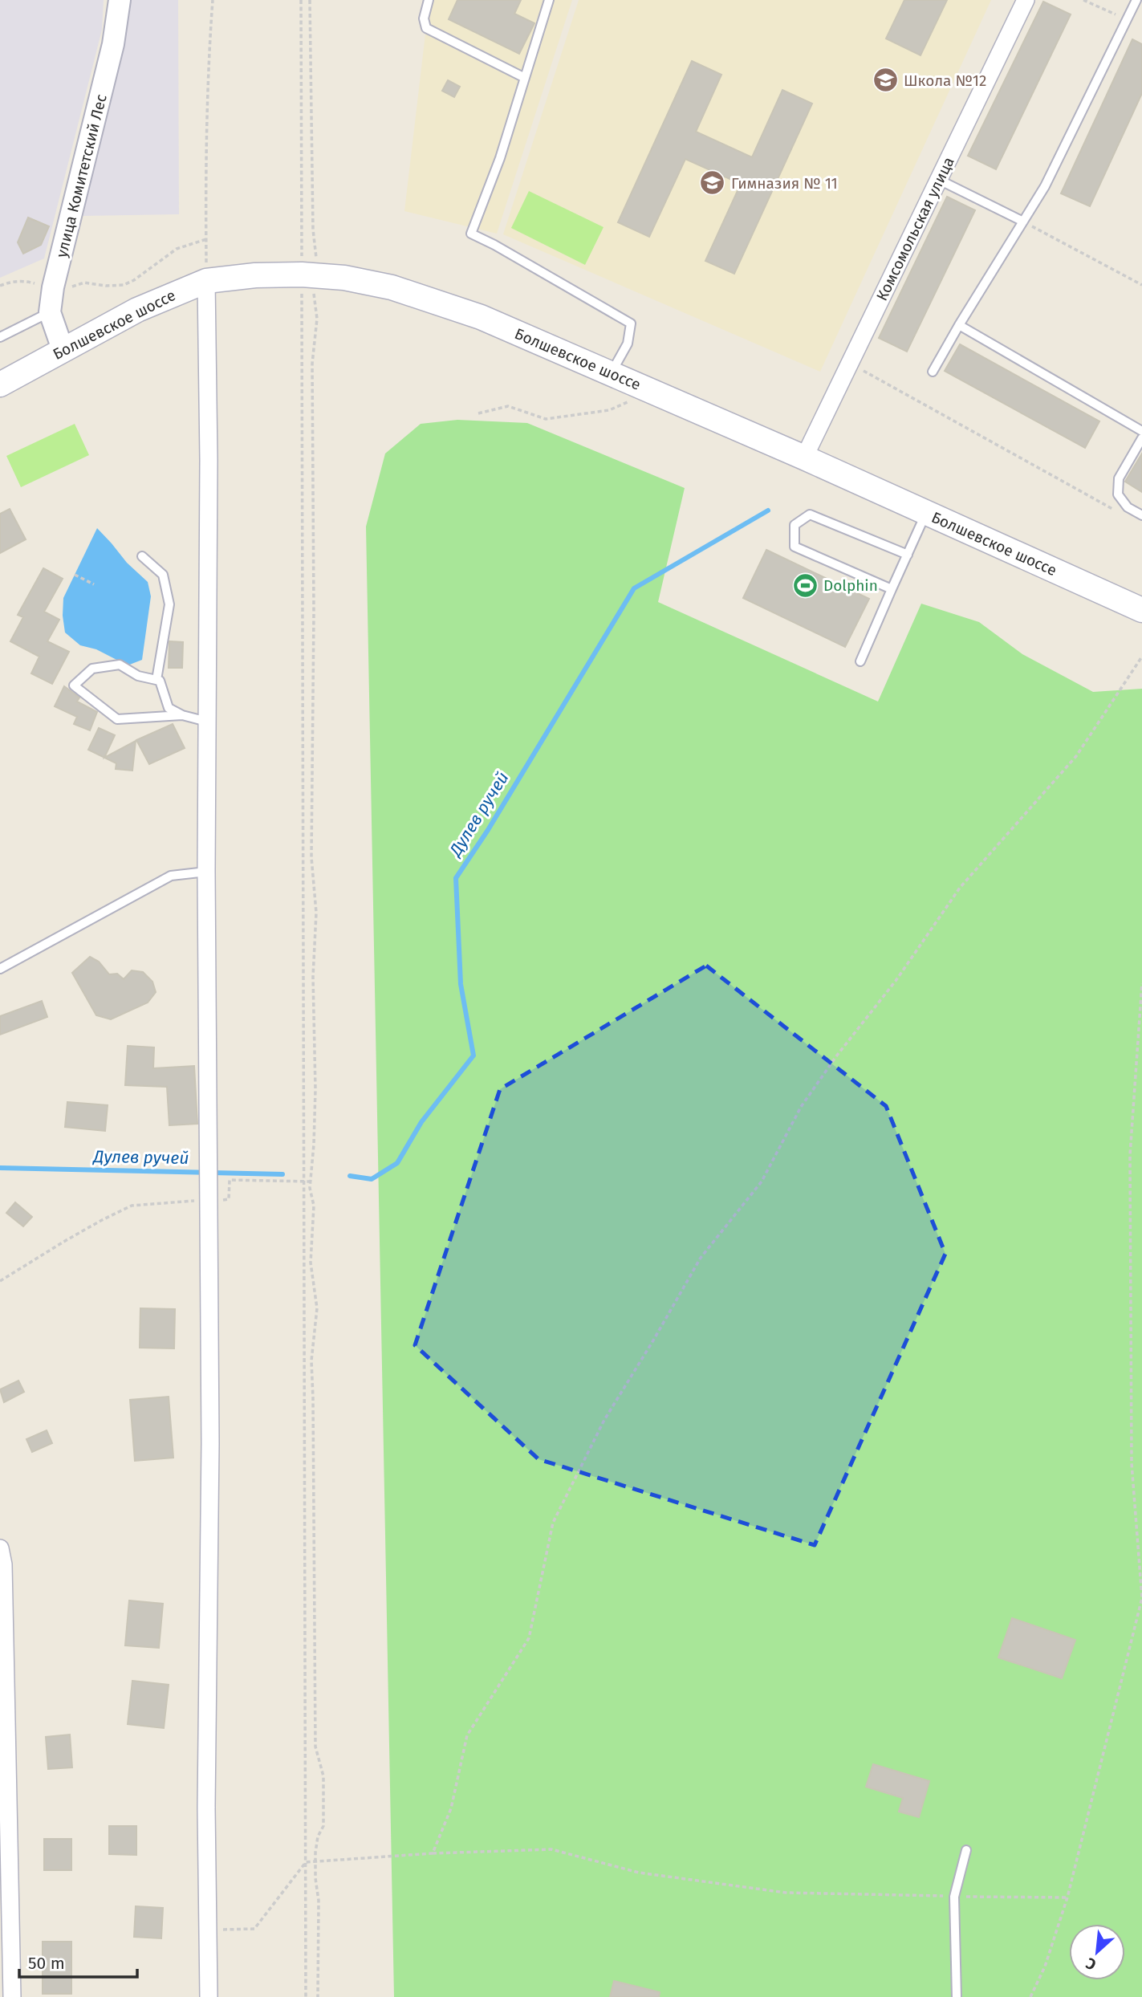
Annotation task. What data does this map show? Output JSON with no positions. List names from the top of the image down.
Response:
{
  "streets": {
    "main road": ["Болшевское шоссе"],
    "street": ["улица Комитетский Лес", "Комсомольская улица"]
  },
  "crossings": [
    ["улица Комитетский Лес", "Болшевское шоссе"],
    ["Комсомольская улица", "Болшевское шоссе"]
  ],
  "water": ["Дулев ручей"],
  "places": {
    "school or university": ["Школа №12", "Гимназия № 11"],
    "sports": ["Dolphin"]
  },
  "scale_bar": "50 m",
  "north": "bottom left"
}
